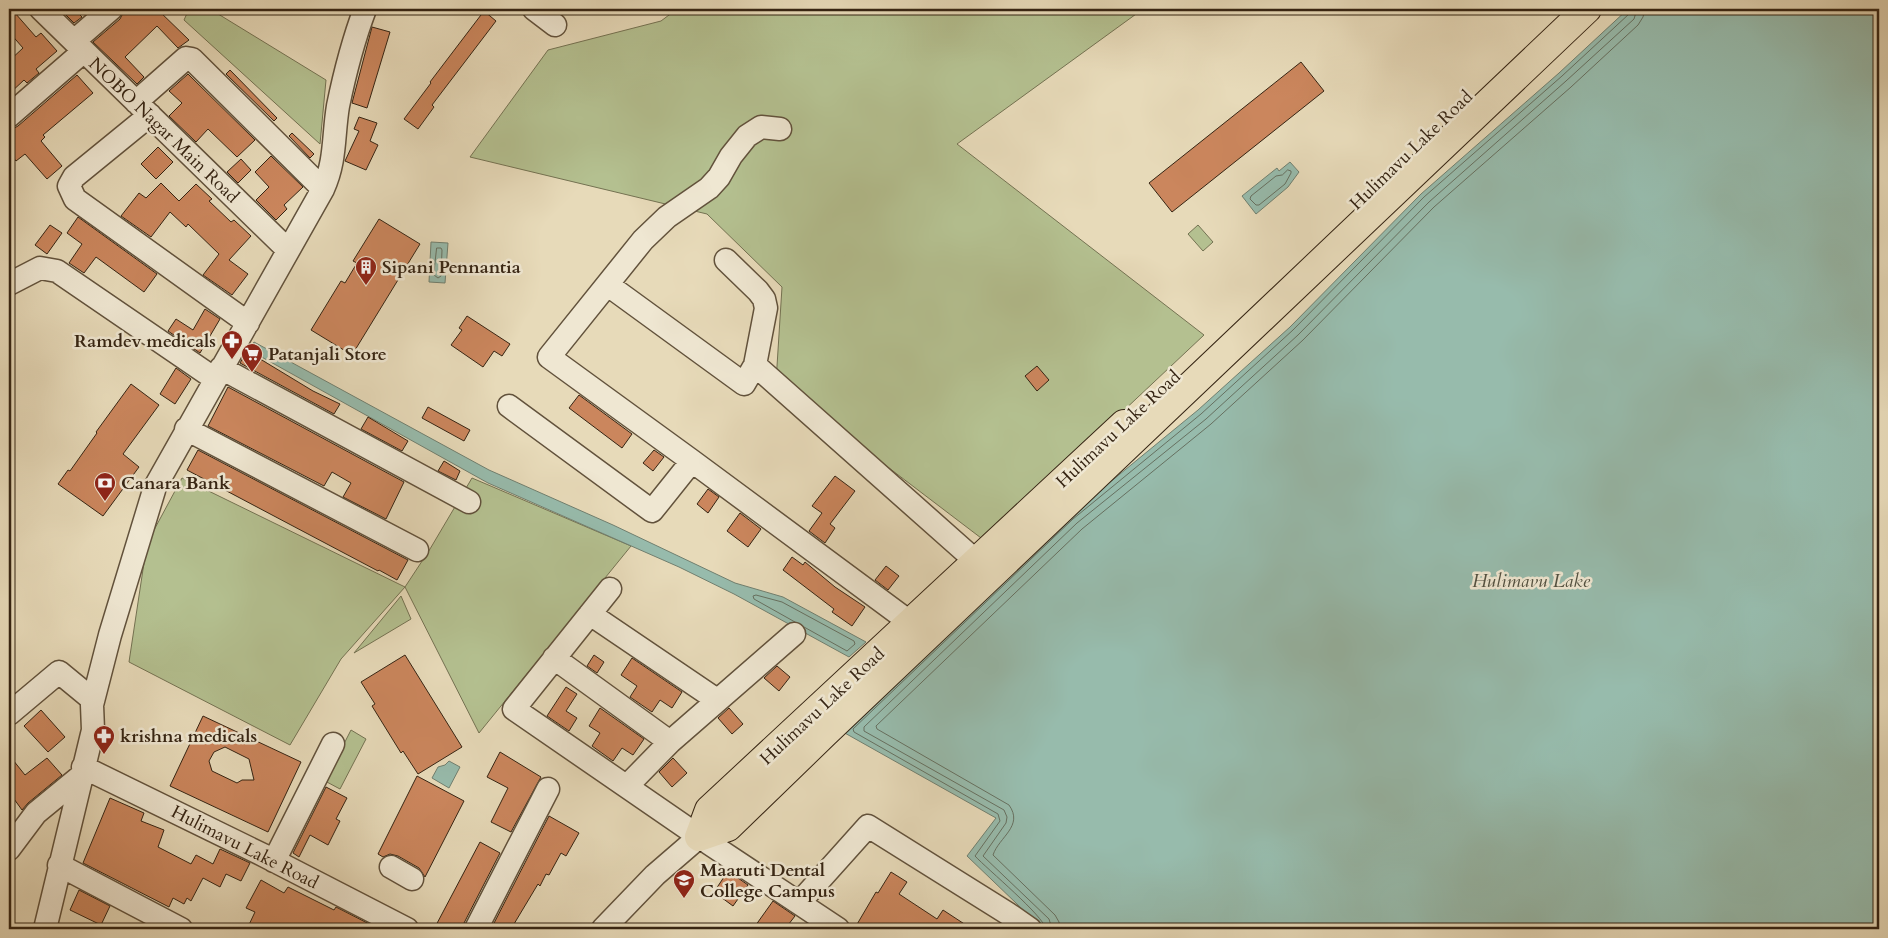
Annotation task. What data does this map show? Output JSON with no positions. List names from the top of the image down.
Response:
{
  "streets": {
    "main road": ["Hulimavu Lake Road"],
    "street": ["NOBO Nagar Main Road"]
  },
  "water": ["Hulimavu Lake"],
  "places": {
    "building": ["Sipani Pennantia"],
    "pharmacy": ["Ramdev medicals", "krishna medicals"],
    "supermarket": ["Patanjali Store"],
    "bank": ["Canara Bank"],
    "school or university": ["Maaruti Dental College Campus"]
  }
}
